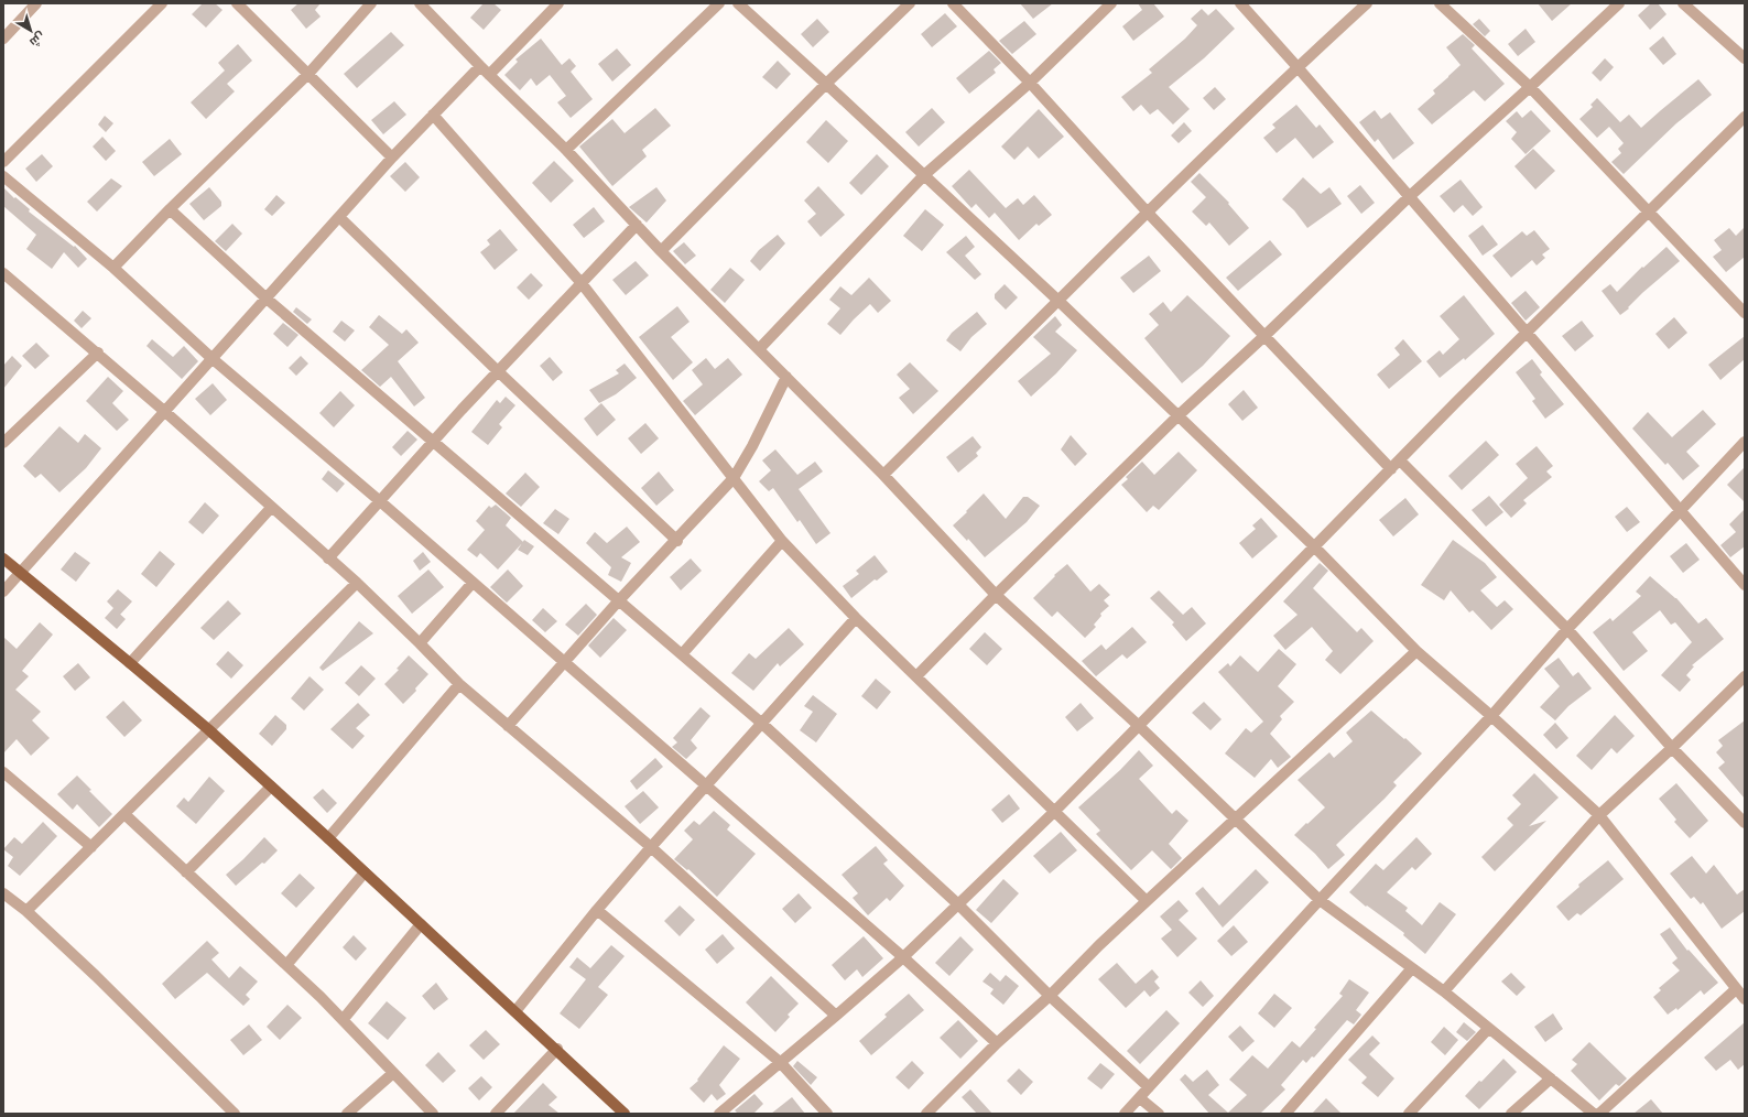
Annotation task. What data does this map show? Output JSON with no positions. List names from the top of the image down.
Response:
{
  "north": "bottom right"
}
